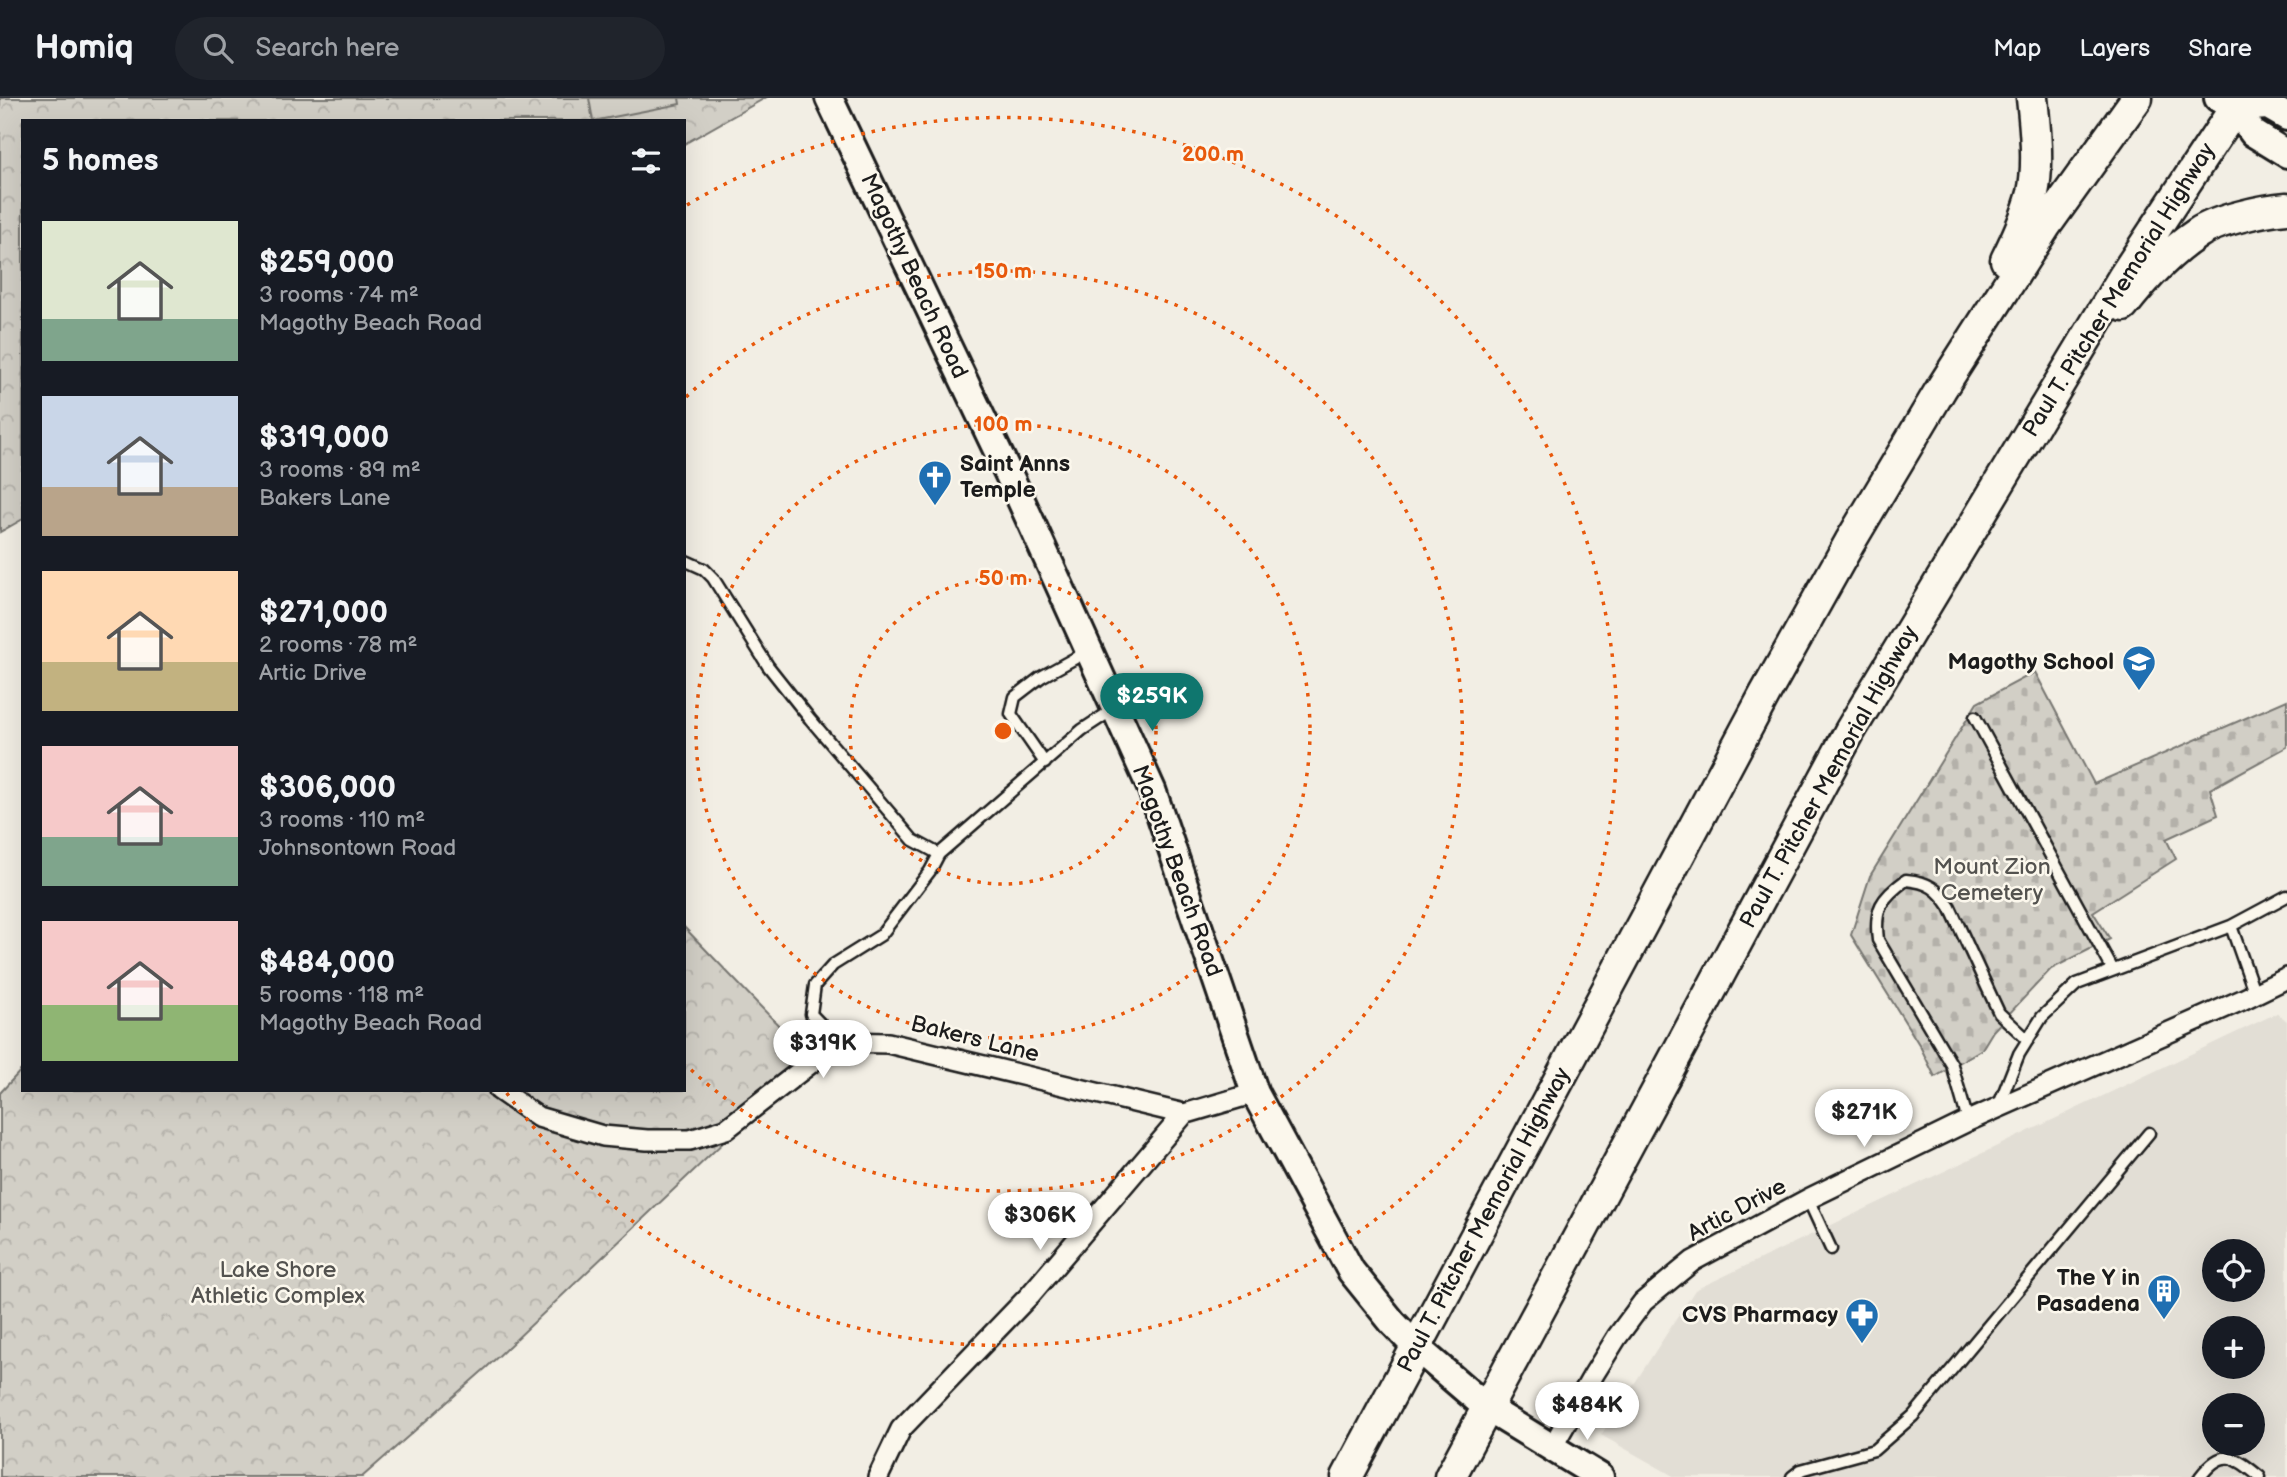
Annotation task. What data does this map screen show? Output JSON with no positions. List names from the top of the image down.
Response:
{
  "streets": {
    "main road": ["Paul T. Pitcher Memorial Highway"],
    "street": ["Magothy Beach Road", "Bakers Lane", "Artic Drive"]
  },
  "crossings": [
    ["Magothy Beach Road", "Paul T. Pitcher Memorial Highway"],
    ["Magothy Beach Road", "Artic Drive"]
  ],
  "parks": ["Mount Zion Cemetery", "Lake Shore Athletic Complex"],
  "places": {
    "church": ["Saint Anns Temple"],
    "school or university": ["Magothy School"],
    "building": ["The Y in Pasadena"],
    "pharmacy": ["CVS Pharmacy"]
  },
  "page": {
    "header": "Homiq",
    "search": "Search here",
    "nav": ["Map", "Layers", "Share"],
    "heading": "5 homes",
    "list": [
      {
        "name": "$259,000",
        "note": "3 rooms · 74 m² · Magothy Beach Road"
      },
      {
        "name": "$319,000",
        "note": "3 rooms · 89 m² · Bakers Lane"
      },
      {
        "name": "$271,000",
        "note": "2 rooms · 78 m² · Artic Drive"
      },
      {
        "name": "$306,000",
        "note": "3 rooms · 110 m² · Johnsontown Road"
      },
      {
        "name": "$484,000",
        "note": "5 rooms · 118 m² · Magothy Beach Road"
      }
    ],
    "price": [
      "$259K",
      "$319K",
      "$271K",
      "$306K",
      "$484K"
    ],
    "map_buttons": ["+", "−"]
  },
  "rings": [
    "200 m",
    "150 m",
    "100 m",
    "50 m"
  ]
}
